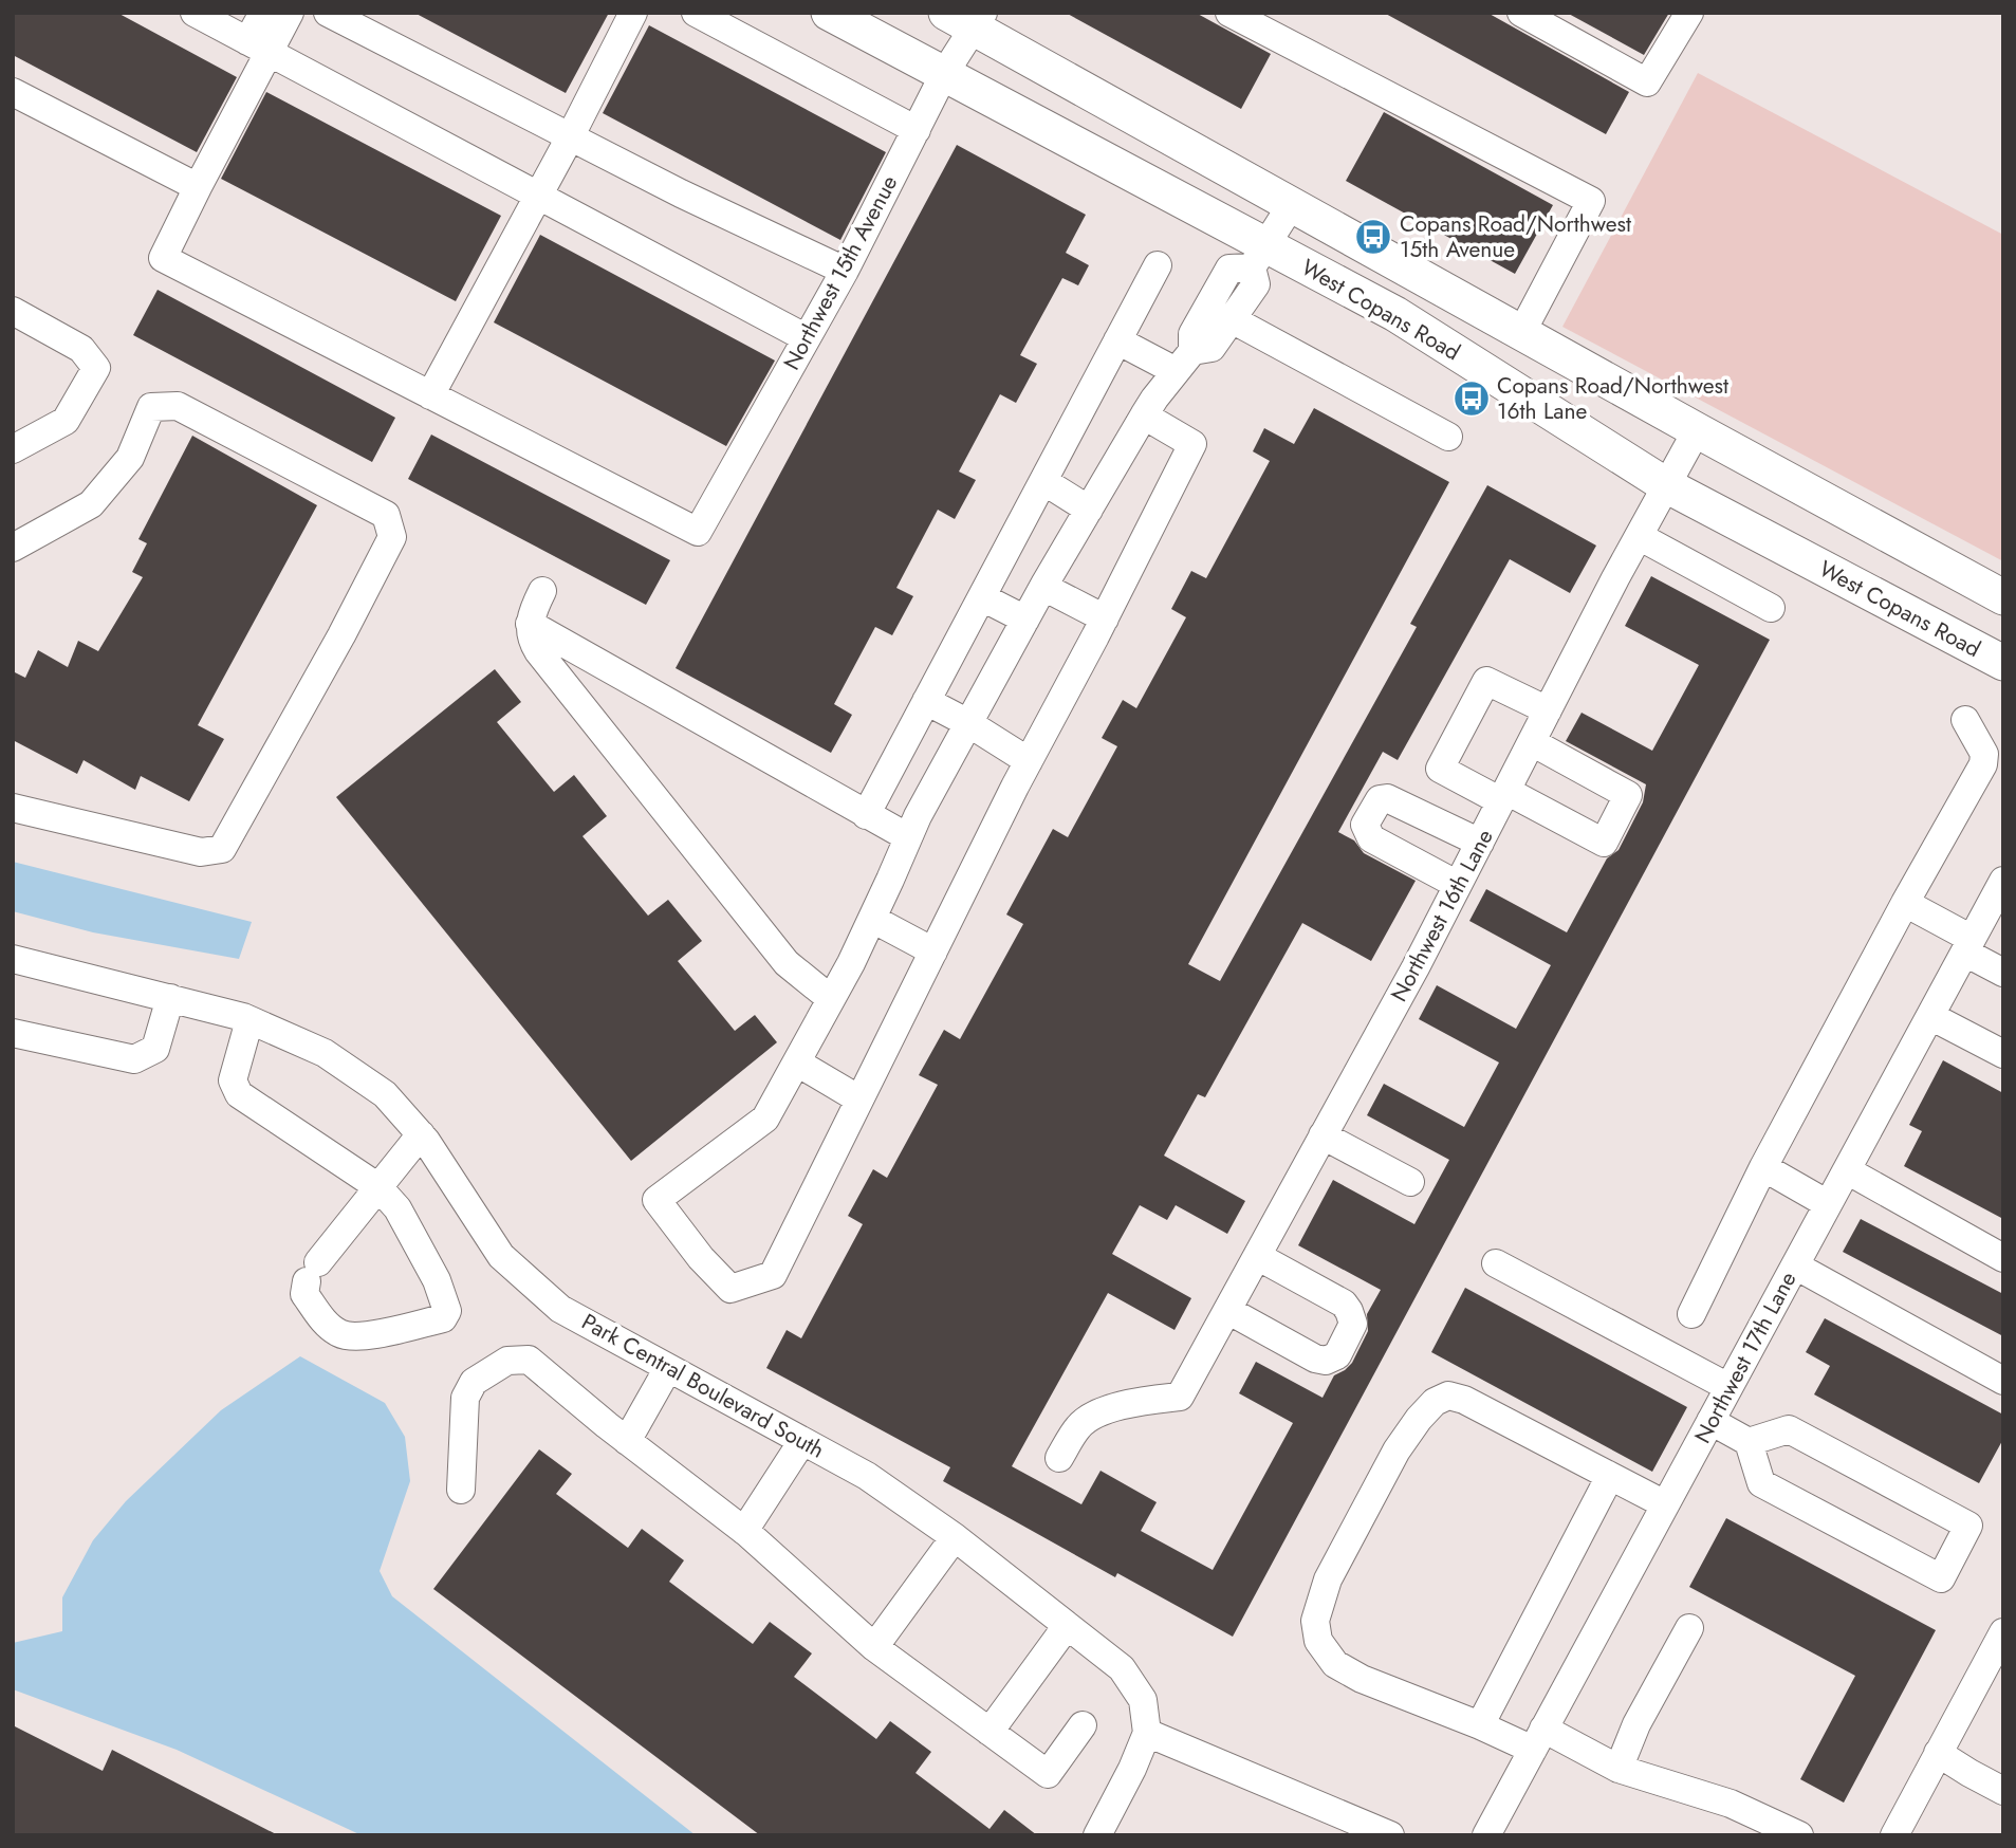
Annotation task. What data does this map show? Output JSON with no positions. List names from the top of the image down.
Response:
{
  "streets": {
    "main road": ["West Copans Road"],
    "street": [
      "Northwest 15th Avenue",
      "Northwest 16th Lane",
      "Northwest 17th Lane",
      "Park Central Boulevard South"
    ]
  },
  "crossings": [
    ["Northwest 15th Avenue", "West Copans Road"],
    ["West Copans Road", "Northwest 16th Lane"]
  ],
  "places": {
    "bus stop": ["Copans Road/Northwest 15th Avenue", "Copans Road/Northwest 16th Lane"]
  }
}
